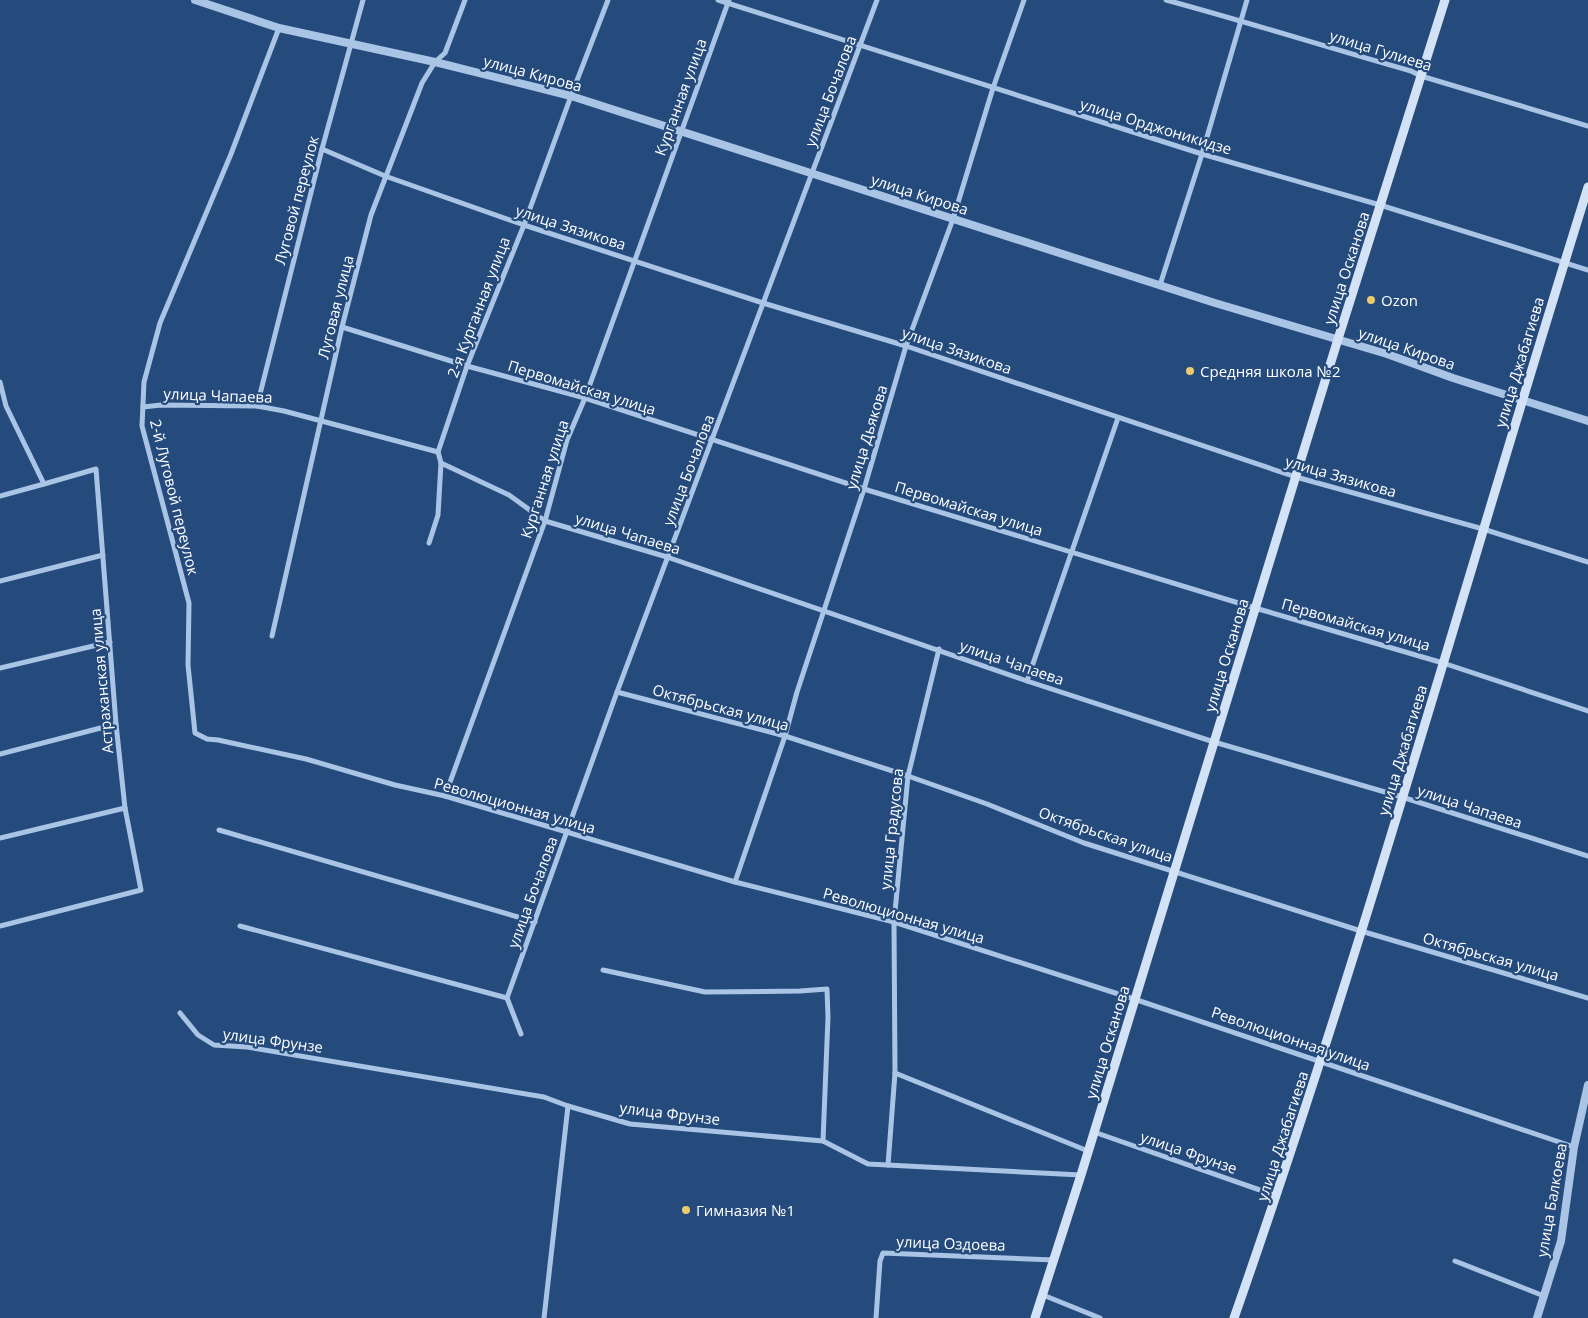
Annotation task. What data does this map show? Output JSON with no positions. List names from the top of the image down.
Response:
{
  "streets": {
    "main road": ["улица Осканова", "улица Джабагиева"],
    "street": [
      "улица Гулиева",
      "улица Кирова",
      "улица Бочалова",
      "Курганная улица",
      "улица Орджоникидзе",
      "Луговой переулок",
      "улица Зязикова",
      "Луговая улица",
      "2-я Курганная улица",
      "Первомайская улица",
      "улица Чапаева",
      "улица Дьякова",
      "2-й Луговой переулок",
      "Астраханская улица",
      "Октябрьская улица",
      "Революционная улица",
      "улица Градусова",
      "улица Фрунзе",
      "улица Балкоева",
      "улица Оздоева"
    ]
  },
  "crossings": [
    ["улица Гулиева", "улица Осканова"],
    ["улица Кирова", "улица Бочалова"],
    ["улица Кирова", "Курганная улица"],
    ["улица Кирова", "Луговой переулок"],
    ["улица Кирова", "улица Осканова"],
    ["улица Кирова", "Луговая улица"],
    ["улица Кирова", "2-я Курганная улица"],
    ["улица Кирова", "улица Джабагиева"],
    ["улица Кирова", "улица Дьякова"],
    ["улица Кирова", "2-й Луговой переулок"],
    ["улица Бочалова", "улица Орджоникидзе"],
    ["улица Бочалова", "улица Зязикова"],
    ["улица Бочалова", "Первомайская улица"],
    ["улица Бочалова", "улица Чапаева"],
    ["улица Бочалова", "Октябрьская улица"],
    ["улица Бочалова", "Революционная улица"],
    ["Курганная улица", "улица Орджоникидзе"],
    ["Курганная улица", "улица Зязикова"],
    ["Курганная улица", "Первомайская улица"],
    ["Курганная улица", "улица Чапаева"],
    ["Курганная улица", "Революционная улица"],
    ["улица Орджоникидзе", "улица Осканова"],
    ["улица Орджоникидзе", "улица Джабагиева"],
    ["улица Орджоникидзе", "улица Дьякова"],
    ["Луговой переулок", "улица Зязикова"],
    ["Луговой переулок", "улица Чапаева"],
    ["улица Зязикова", "улица Осканова"],
    ["улица Зязикова", "Луговая улица"],
    ["улица Зязикова", "2-я Курганная улица"],
    ["улица Зязикова", "улица Джабагиева"],
    ["улица Зязикова", "улица Дьякова"],
    ["улица Осканова", "Первомайская улица"],
    ["улица Осканова", "улица Чапаева"],
    ["улица Осканова", "Октябрьская улица"],
    ["улица Осканова", "Революционная улица"],
    ["улица Осканова", "улица Фрунзе"],
    ["улица Осканова", "улица Оздоева"],
    ["Луговая улица", "Первомайская улица"],
    ["Луговая улица", "улица Чапаева"],
    ["2-я Курганная улица", "Первомайская улица"],
    ["2-я Курганная улица", "улица Чапаева"],
    ["улица Джабагиева", "Первомайская улица"],
    ["улица Джабагиева", "улица Чапаева"],
    ["улица Джабагиева", "Октябрьская улица"],
    ["улица Джабагиева", "Революционная улица"],
    ["улица Джабагиева", "улица Фрунзе"],
    ["Первомайская улица", "улица Дьякова"],
    ["улица Чапаева", "улица Дьякова"],
    ["улица Чапаева", "2-й Луговой переулок"],
    ["улица Чапаева", "улица Градусова"],
    ["улица Дьякова", "Октябрьская улица"],
    ["улица Дьякова", "Революционная улица"],
    ["2-й Луговой переулок", "Революционная улица"],
    ["Октябрьская улица", "улица Градусова"],
    ["Революционная улица", "улица Градусова"],
    ["Революционная улица", "улица Балкоева"],
    ["улица Градусова", "улица Фрунзе"]
  ],
  "places": ["Ozon", "Средняя школа №2", "Гимназия №1"]
}
